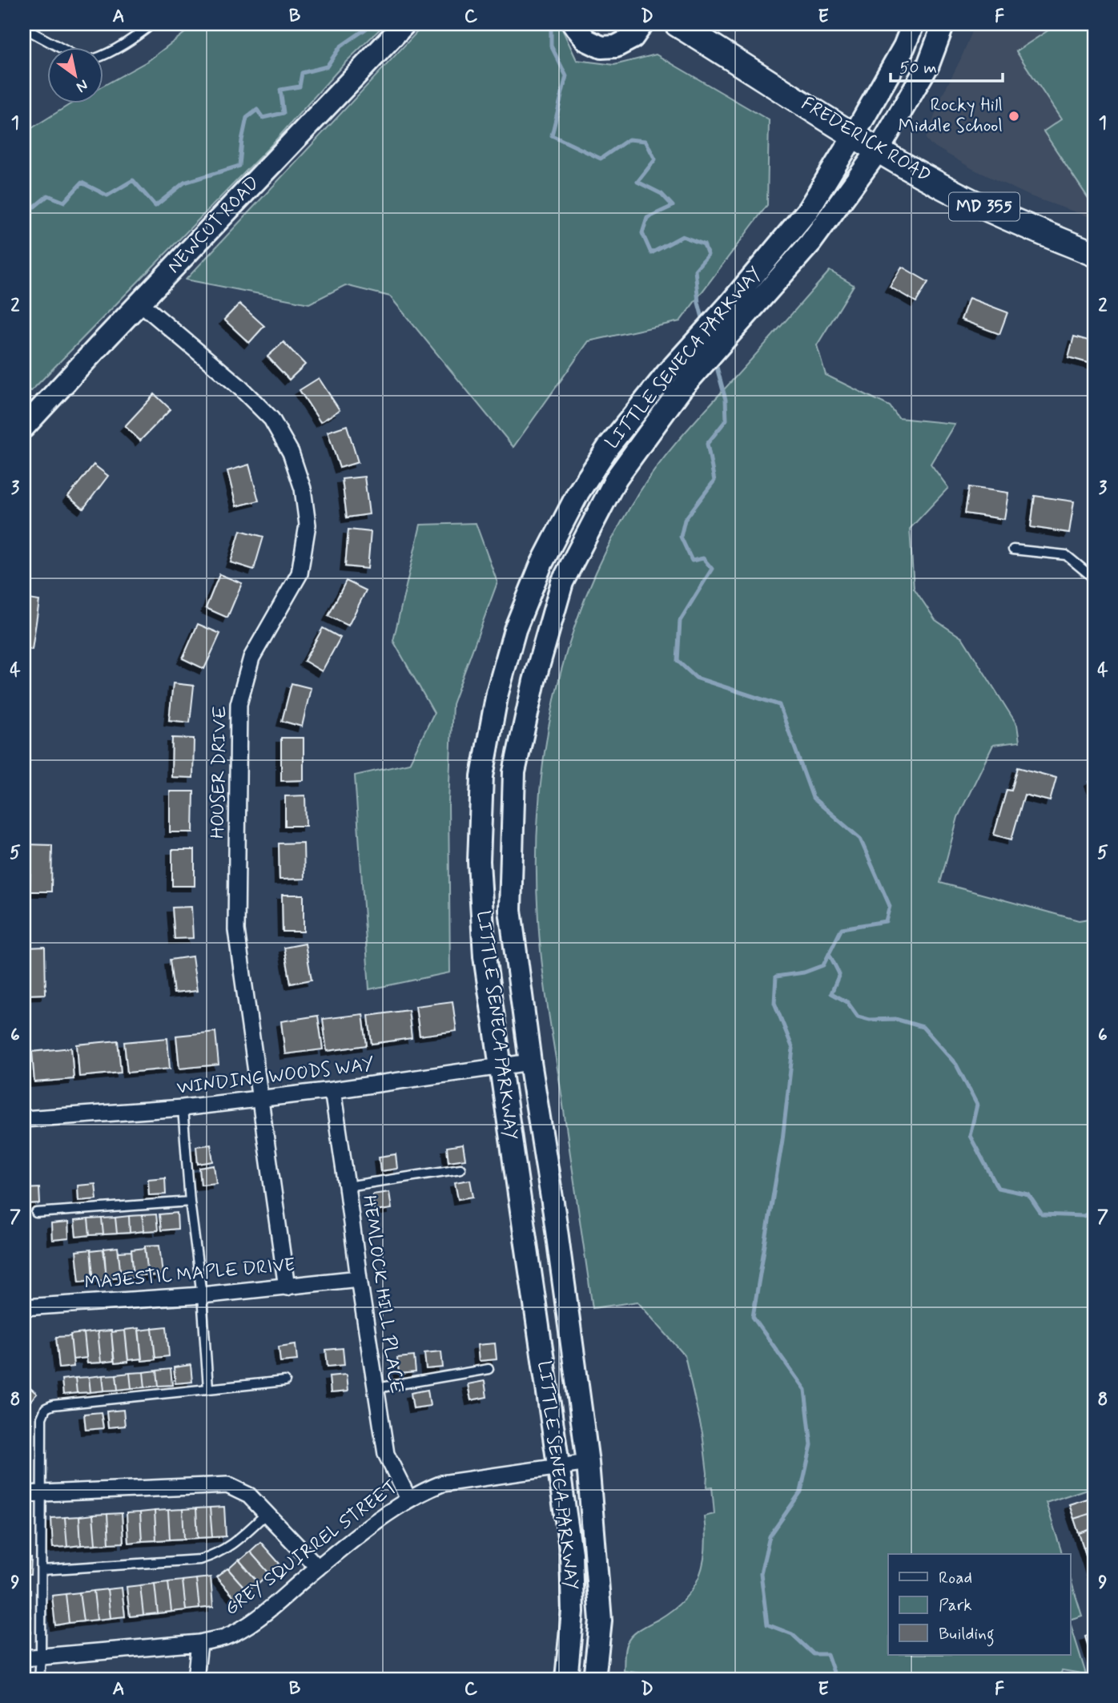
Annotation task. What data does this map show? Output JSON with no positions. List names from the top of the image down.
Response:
{
  "streets": {
    "main road": [
      "FREDERICK ROAD",
      "MD 355",
      "NEWCUT ROAD",
      "LITTLE SENECA PARKWAY"
    ],
    "street": [
      "HOUSER DRIVE",
      "WINDING WOODS WAY",
      "MAJESTIC MAPLE DRIVE",
      "HEMLOCK HILL PLACE",
      "GREY SQUIRREL STREET"
    ]
  },
  "crossings": [
    ["FREDERICK ROAD", "LITTLE SENECA PARKWAY"],
    ["NEWCUT ROAD", "HOUSER DRIVE"],
    ["LITTLE SENECA PARKWAY", "WINDING WOODS WAY"],
    ["LITTLE SENECA PARKWAY", "GREY SQUIRREL STREET"],
    ["HOUSER DRIVE", "WINDING WOODS WAY"],
    ["HOUSER DRIVE", "MAJESTIC MAPLE DRIVE"],
    ["WINDING WOODS WAY", "HEMLOCK HILL PLACE"],
    ["MAJESTIC MAPLE DRIVE", "HEMLOCK HILL PLACE"],
    ["HEMLOCK HILL PLACE", "GREY SQUIRREL STREET"]
  ],
  "places": ["Rocky Hill Middle School"],
  "legend": ["Road", "Park", "Building"],
  "scale_bar": "50 m",
  "north": "bottom right",
  "grid": {
    "columns": [
      "A",
      "B",
      "C",
      "D",
      "E",
      "F"
    ],
    "rows": [
      "1",
      "2",
      "3",
      "4",
      "5",
      "6",
      "7",
      "8",
      "9"
    ]
  }
}
